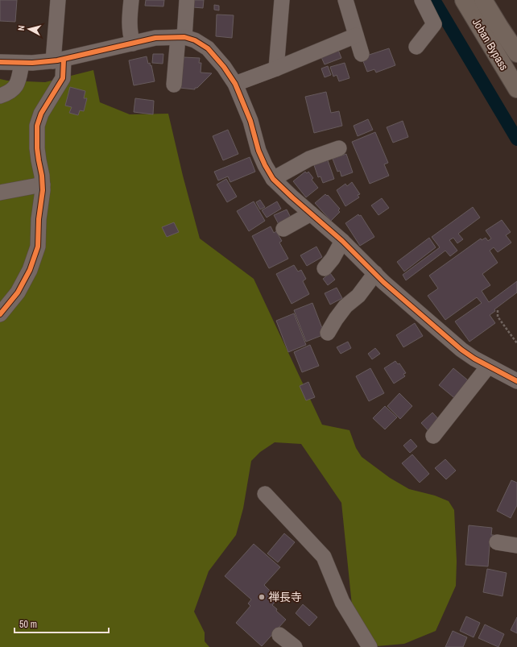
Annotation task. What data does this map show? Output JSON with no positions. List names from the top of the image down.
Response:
{
  "streets": {
    "highway": ["Joban Bypass"]
  },
  "places": ["禅長寺"],
  "scale_bar": "50 m",
  "north": "left"
}
